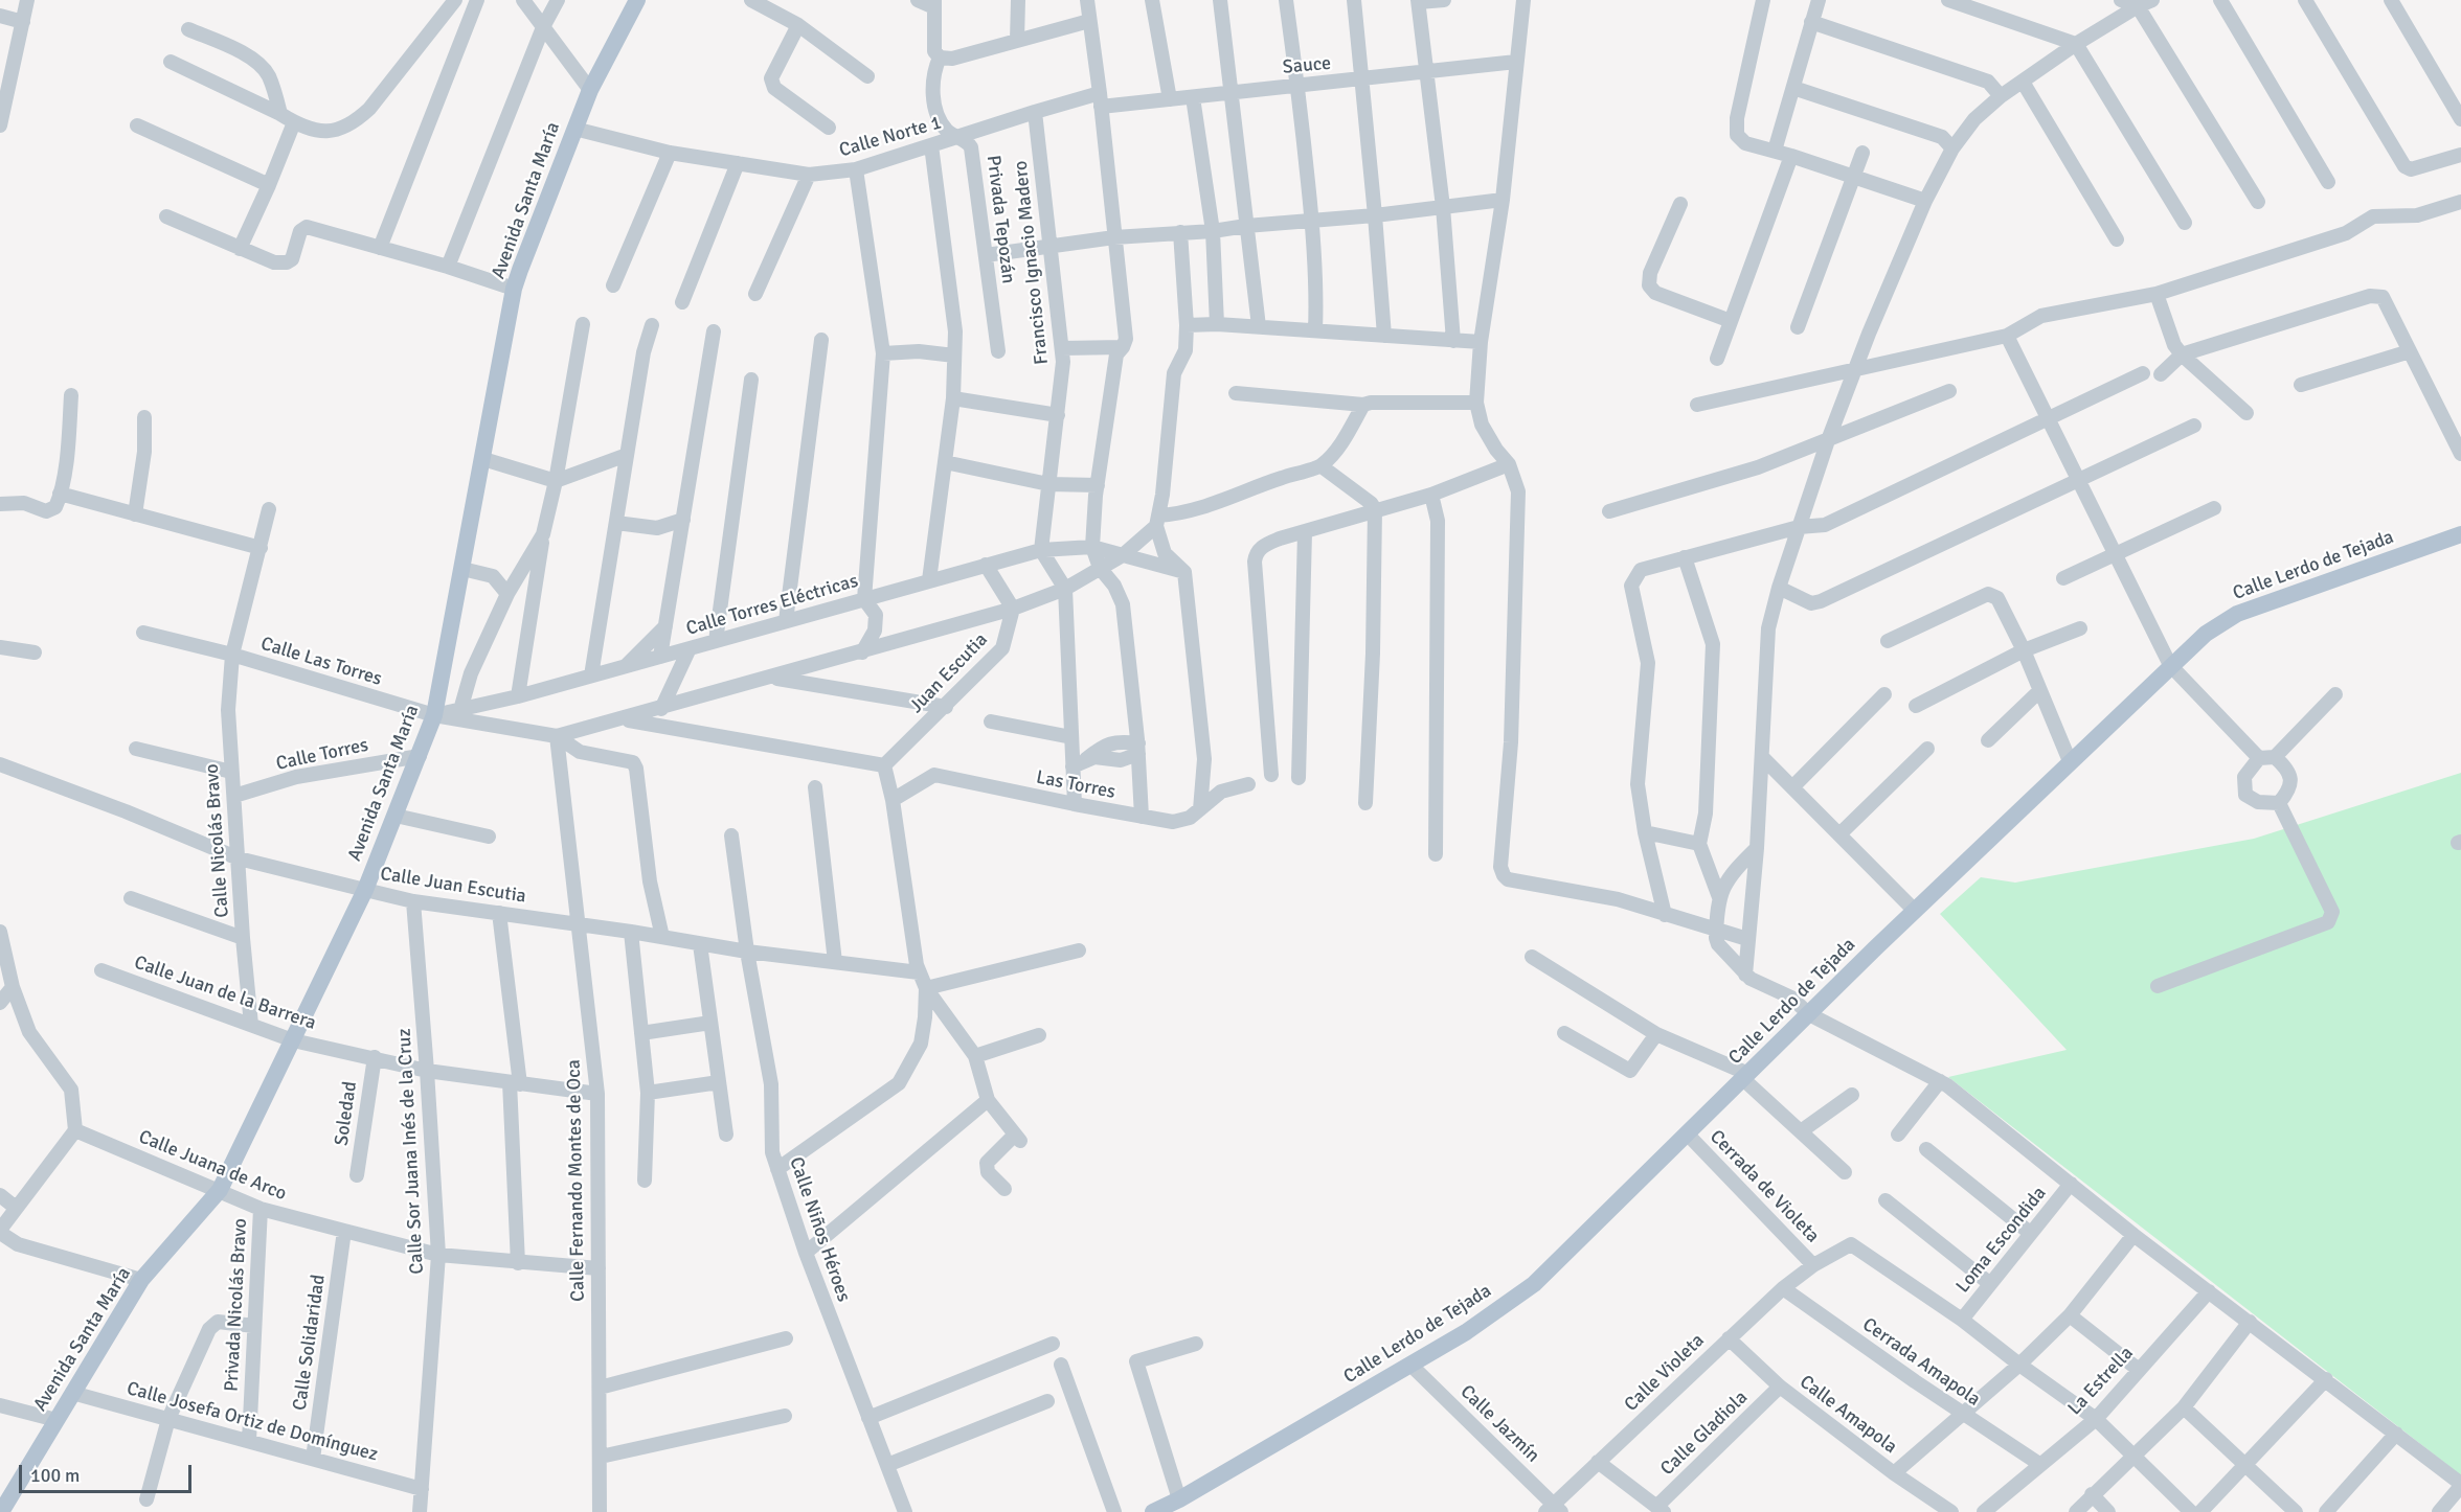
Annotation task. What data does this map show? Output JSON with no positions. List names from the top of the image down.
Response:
{
  "streets": {
    "main road": ["Avenida Santa María", "Calle Lerdo de Tejada"],
    "street": [
      "Sauce",
      "Calle Norte 1",
      "Privada Tepozán",
      "Francisco Ignacio Madero",
      "Calle Torres Eléctricas",
      "Calle Las Torres",
      "Juan Escutia",
      "Calle Torres",
      "Las Torres",
      "Calle Nicolás Bravo",
      "Calle Juan Escutia",
      "Calle Juan de la Barrera",
      "Soledad",
      "Calle Sor Juana Inés de la Cruz",
      "Calle Juana de Arco",
      "Calle Fernando Montes de Oca",
      "Cerrada de Violeta",
      "Calle Niños Héroes",
      "Loma Escondida",
      "Privada Nicolás Bravo",
      "Calle Solidaridad",
      "Cerrada Amapola",
      "Calle Violeta",
      "La Estrella",
      "Calle Amapola",
      "Calle Josefa Ortiz de Domínguez",
      "Calle Jazmín",
      "Calle Gladiola"
    ]
  },
  "crossings": [
    ["Sauce", "Calle Norte 1"],
    ["Calle Norte 1", "Avenida Santa María"],
    ["Calle Norte 1", "Privada Tepozán"],
    ["Calle Norte 1", "Francisco Ignacio Madero"],
    ["Avenida Santa María", "Calle Torres Eléctricas"],
    ["Avenida Santa María", "Calle Las Torres"],
    ["Avenida Santa María", "Calle Torres"],
    ["Avenida Santa María", "Calle Juan Escutia"],
    ["Avenida Santa María", "Calle Juan de la Barrera"],
    ["Avenida Santa María", "Calle Juana de Arco"],
    ["Avenida Santa María", "Calle Josefa Ortiz de Domínguez"],
    ["Francisco Ignacio Madero", "Calle Torres Eléctricas"],
    ["Calle Lerdo de Tejada", "Cerrada de Violeta"],
    ["Calle Lerdo de Tejada", "Calle Jazmín"],
    ["Calle Torres Eléctricas", "Calle Las Torres"],
    ["Calle Las Torres", "Calle Nicolás Bravo"],
    ["Calle Las Torres", "Calle Juan Escutia"],
    ["Calle Las Torres", "Calle Fernando Montes de Oca"],
    ["Calle Torres", "Calle Nicolás Bravo"],
    ["Calle Nicolás Bravo", "Calle Juan Escutia"],
    ["Calle Nicolás Bravo", "Calle Juan de la Barrera"],
    ["Calle Juan Escutia", "Calle Sor Juana Inés de la Cruz"],
    ["Calle Juan Escutia", "Calle Fernando Montes de Oca"],
    ["Calle Juan Escutia", "Calle Niños Héroes"],
    ["Calle Juan de la Barrera", "Soledad"],
    ["Calle Juan de la Barrera", "Calle Sor Juana Inés de la Cruz"],
    ["Calle Juan de la Barrera", "Calle Fernando Montes de Oca"],
    ["Calle Sor Juana Inés de la Cruz", "Calle Juana de Arco"],
    ["Calle Sor Juana Inés de la Cruz", "Calle Josefa Ortiz de Domínguez"],
    ["Calle Juana de Arco", "Calle Fernando Montes de Oca"],
    ["Calle Juana de Arco", "Privada Nicolás Bravo"],
    ["Calle Juana de Arco", "Calle Solidaridad"],
    ["Cerrada de Violeta", "Calle Violeta"],
    ["Loma Escondida", "Calle Violeta"],
    ["Privada Nicolás Bravo", "Calle Josefa Ortiz de Domínguez"],
    ["Calle Solidaridad", "Calle Josefa Ortiz de Domínguez"],
    ["Cerrada Amapola", "Calle Violeta"],
    ["Cerrada Amapola", "La Estrella"],
    ["Calle Violeta", "Calle Amapola"],
    ["Calle Violeta", "Calle Jazmín"],
    ["Calle Amapola", "Calle Gladiola"]
  ],
  "scale_bar": "100 m"
}
